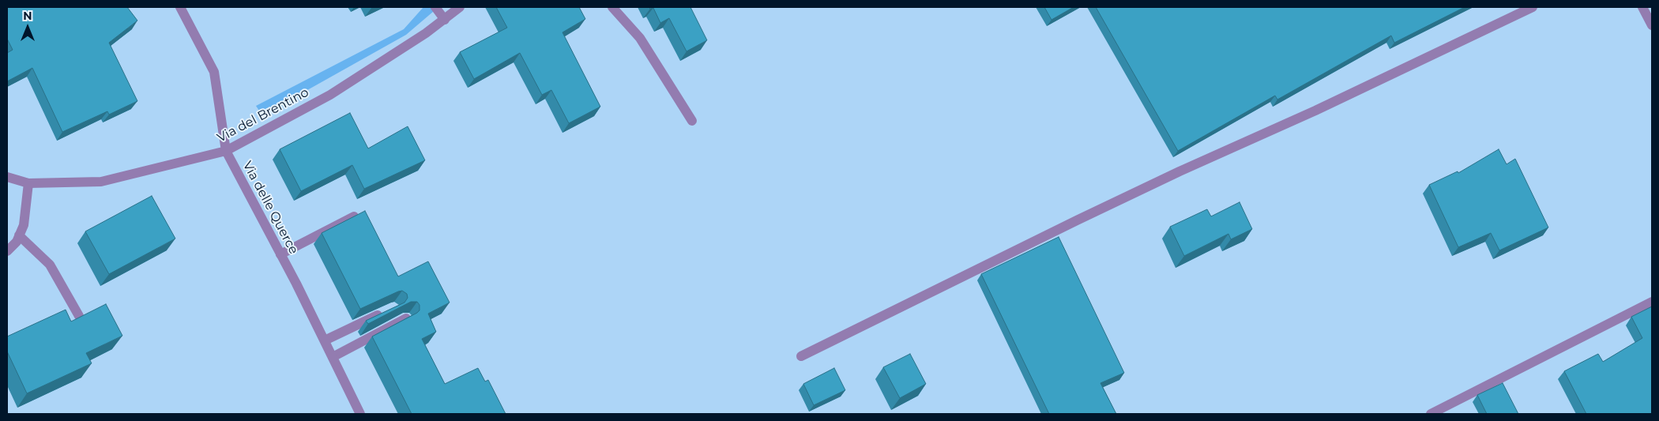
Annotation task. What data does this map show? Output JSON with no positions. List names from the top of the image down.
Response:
{
  "streets": {
    "street": ["Via del Brentino", "Via delle Querce"]
  },
  "crossings": [
    ["Via del Brentino", "Via delle Querce"]
  ],
  "north": "top"
}
